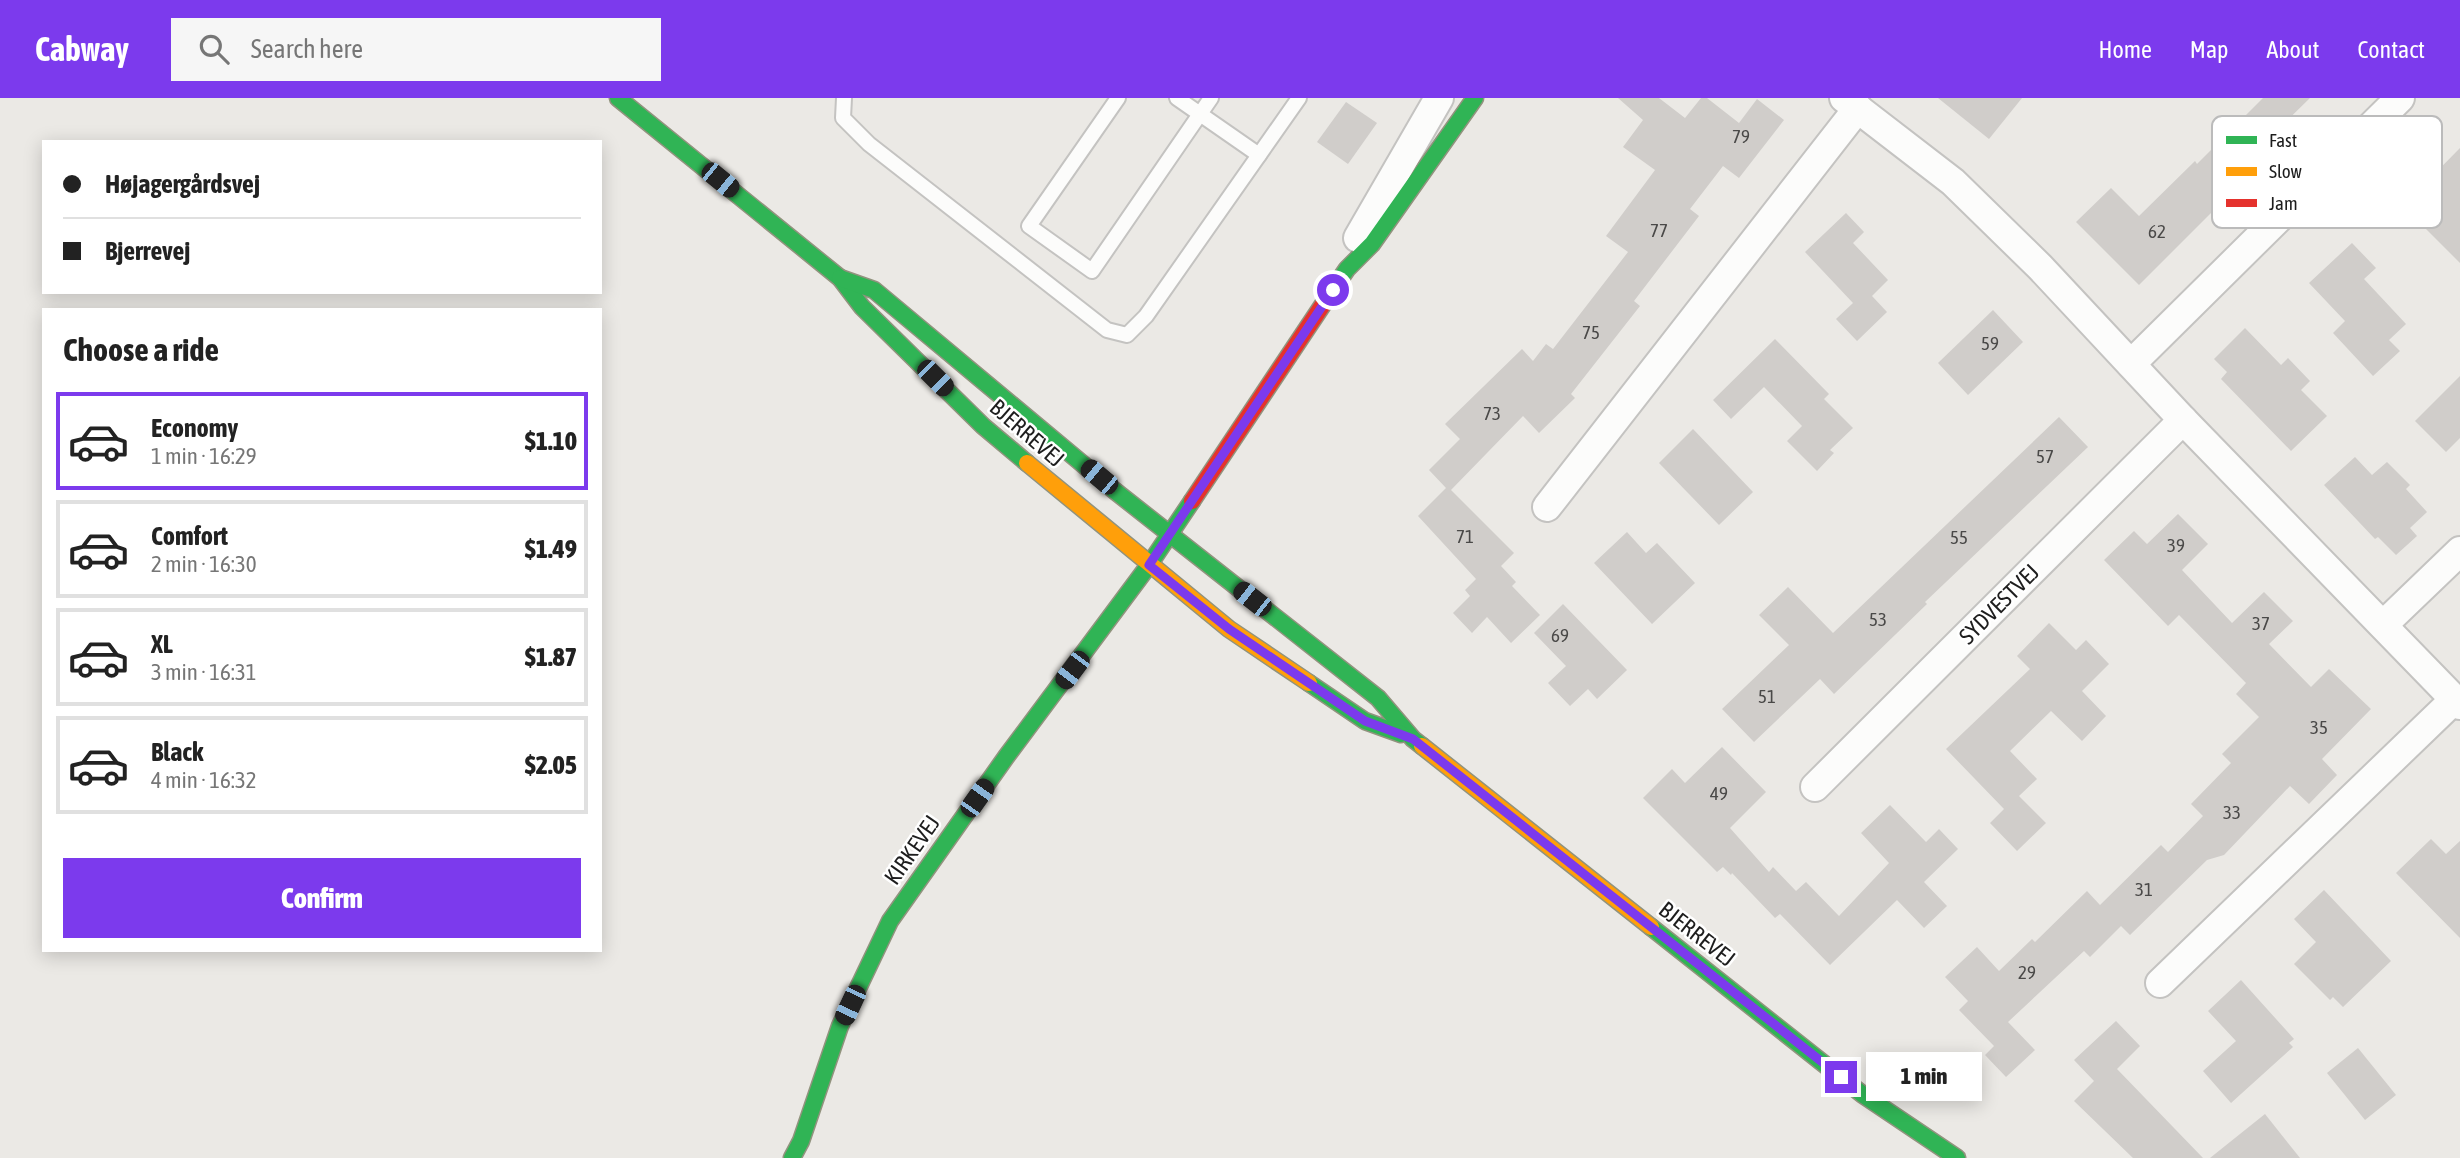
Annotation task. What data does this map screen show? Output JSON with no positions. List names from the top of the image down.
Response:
{
  "streets": {
    "street": ["BJERREVEJ", "SYDVESTVEJ", "KIRKEVEJ"]
  },
  "crossings": [
    ["BJERREVEJ", "KIRKEVEJ"]
  ],
  "house_numbers": [
    "79",
    "77",
    "62",
    "75",
    "59",
    "73",
    "57",
    "71",
    "55",
    "39",
    "53",
    "37",
    "69",
    "51",
    "35",
    "49",
    "33",
    "31",
    "29"
  ],
  "legend": ["Fast", "Slow", "Jam"],
  "page": {
    "header": "Cabway",
    "search": "Search here",
    "nav": [
      "Home",
      "Map",
      "About",
      "Contact"
    ],
    "banner": ["Højagergårdsvej", "Bjerrevej"],
    "heading": "Choose a ride",
    "list": [
      {
        "name": "Economy",
        "note": "1 min · 16:29",
        "value": "$1.10"
      },
      {
        "name": "Comfort",
        "note": "2 min · 16:30",
        "value": "$1.49"
      },
      {
        "name": "XL",
        "note": "3 min · 16:31",
        "value": "$1.87"
      },
      {
        "name": "Black",
        "note": "4 min · 16:32",
        "value": "$2.05"
      }
    ],
    "buttons": "Confirm",
    "bubble": "1 min"
  }
}
